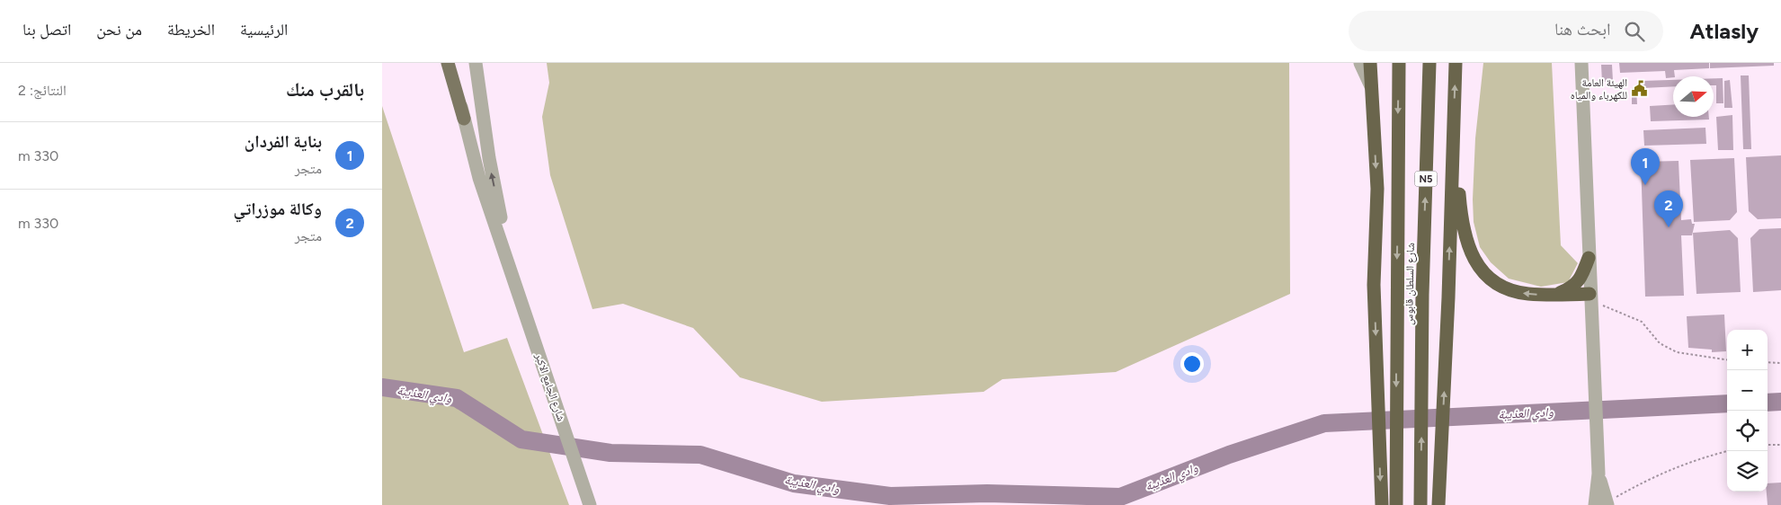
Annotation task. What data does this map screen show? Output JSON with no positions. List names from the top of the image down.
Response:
{
  "streets": {
    "highway": ["N5", "شارع السلطان قابوس"],
    "street": ["شارع الجامع الاكبر"]
  },
  "water": ["وادي العذيبة"],
  "places": {
    "public building": ["الهيئة العامة للكهرباء والمياه"]
  },
  "north": "right",
  "page": {
    "header": "Atlasly",
    "search": "ابحث هنا",
    "nav": [
      "الرئيسية",
      "الخريطة",
      "من نحن",
      "اتصل بنا"
    ],
    "heading": ["بالقرب منك", "النتائج: 2"],
    "list": [
      {
        "mark": "1",
        "name": "بناية الفردان",
        "note": "متجر",
        "value": "330 m"
      },
      {
        "mark": "2",
        "name": "وكالة موزراتي",
        "note": "متجر",
        "value": "330 m"
      }
    ],
    "pins": ["1", "2"],
    "map_buttons": ["+", "−"]
  }
}
